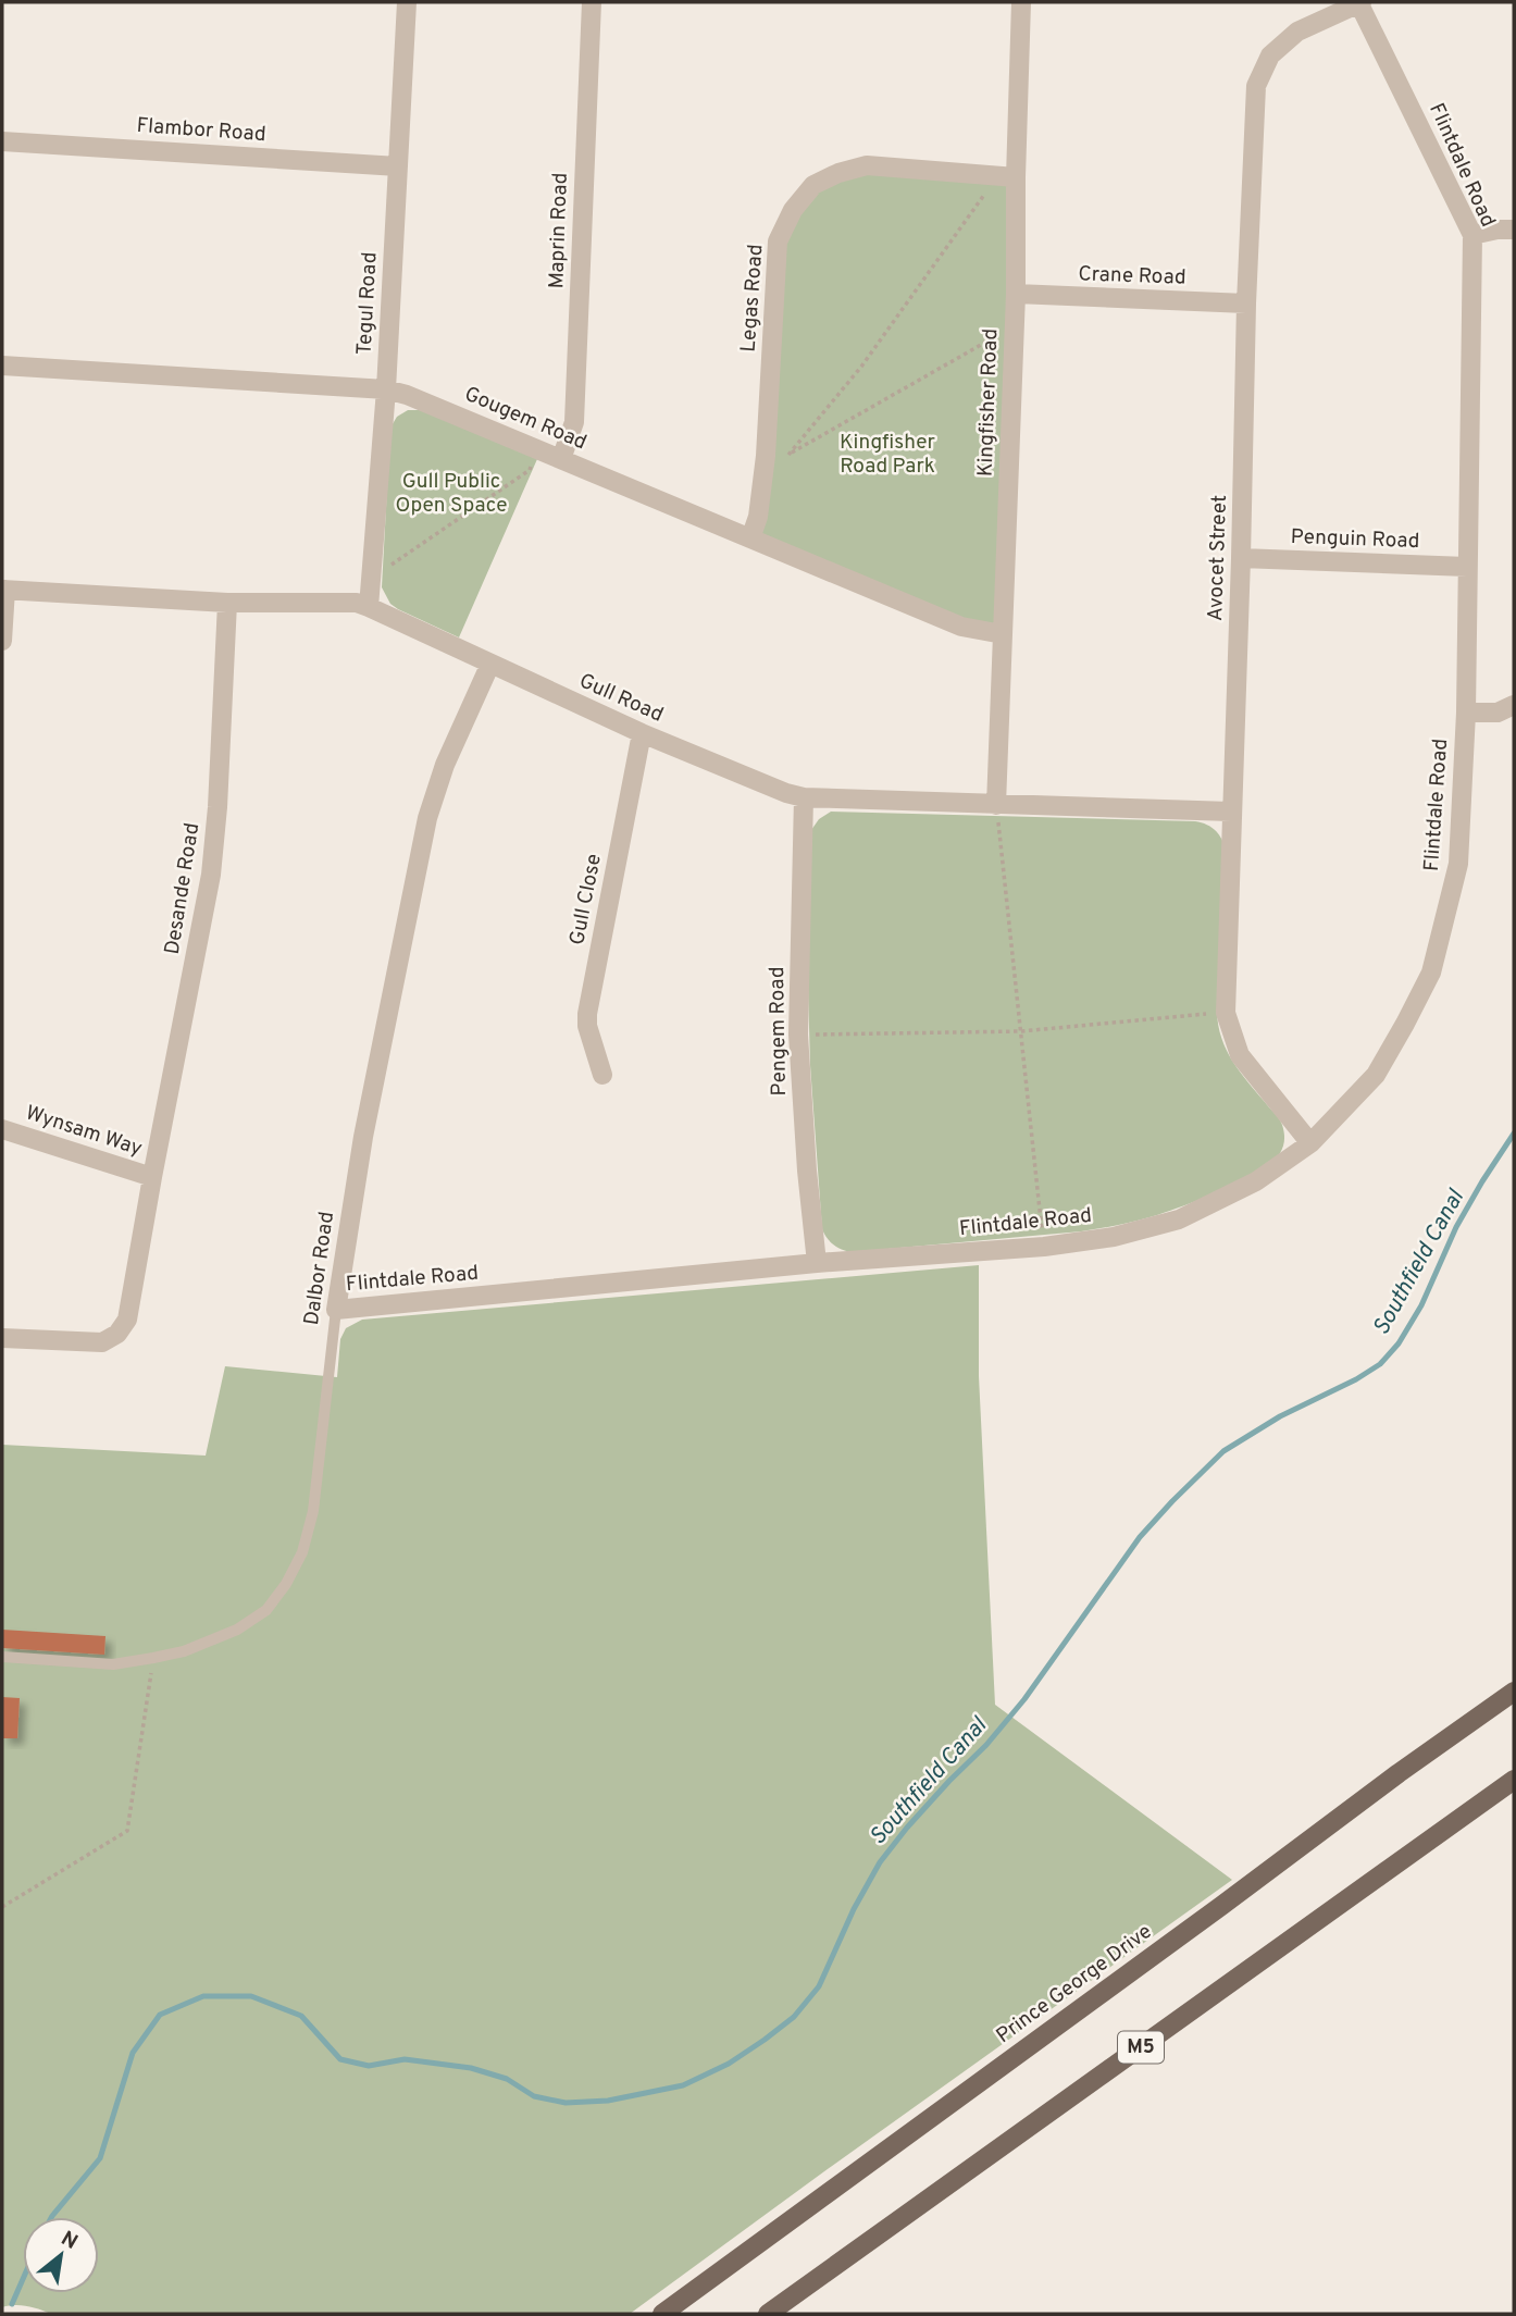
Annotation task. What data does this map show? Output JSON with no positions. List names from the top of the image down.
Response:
{
  "streets": {
    "main road": ["Prince George Drive", "M5"],
    "street": [
      "Flambor Road",
      "Flintdale Road",
      "Maprin Road",
      "Crane Road",
      "Legas Road",
      "Tegul Road",
      "Kingfisher Road",
      "Gougem Road",
      "Penguin Road",
      "Avocet Street",
      "Gull Road",
      "Desande Road",
      "Gull Close",
      "Pengem Road",
      "Wynsam Way",
      "Dalbor Road"
    ]
  },
  "crossings": [
    ["Flambor Road", "Tegul Road"],
    ["Flintdale Road", "Penguin Road"],
    ["Flintdale Road", "Avocet Street"],
    ["Flintdale Road", "Pengem Road"],
    ["Flintdale Road", "Dalbor Road"],
    ["Maprin Road", "Gougem Road"],
    ["Crane Road", "Kingfisher Road"],
    ["Crane Road", "Avocet Street"],
    ["Legas Road", "Kingfisher Road"],
    ["Legas Road", "Gougem Road"],
    ["Tegul Road", "Gougem Road"],
    ["Tegul Road", "Gull Road"],
    ["Kingfisher Road", "Gougem Road"],
    ["Kingfisher Road", "Gull Road"],
    ["Penguin Road", "Avocet Street"],
    ["Avocet Street", "Gull Road"],
    ["Gull Road", "Desande Road"],
    ["Gull Road", "Gull Close"],
    ["Gull Road", "Pengem Road"],
    ["Gull Road", "Dalbor Road"],
    ["Desande Road", "Wynsam Way"]
  ],
  "water": ["Southfield Canal"],
  "parks": ["Kingfisher Road Park", "Gull Public Open Space"],
  "north": "top right"
}
